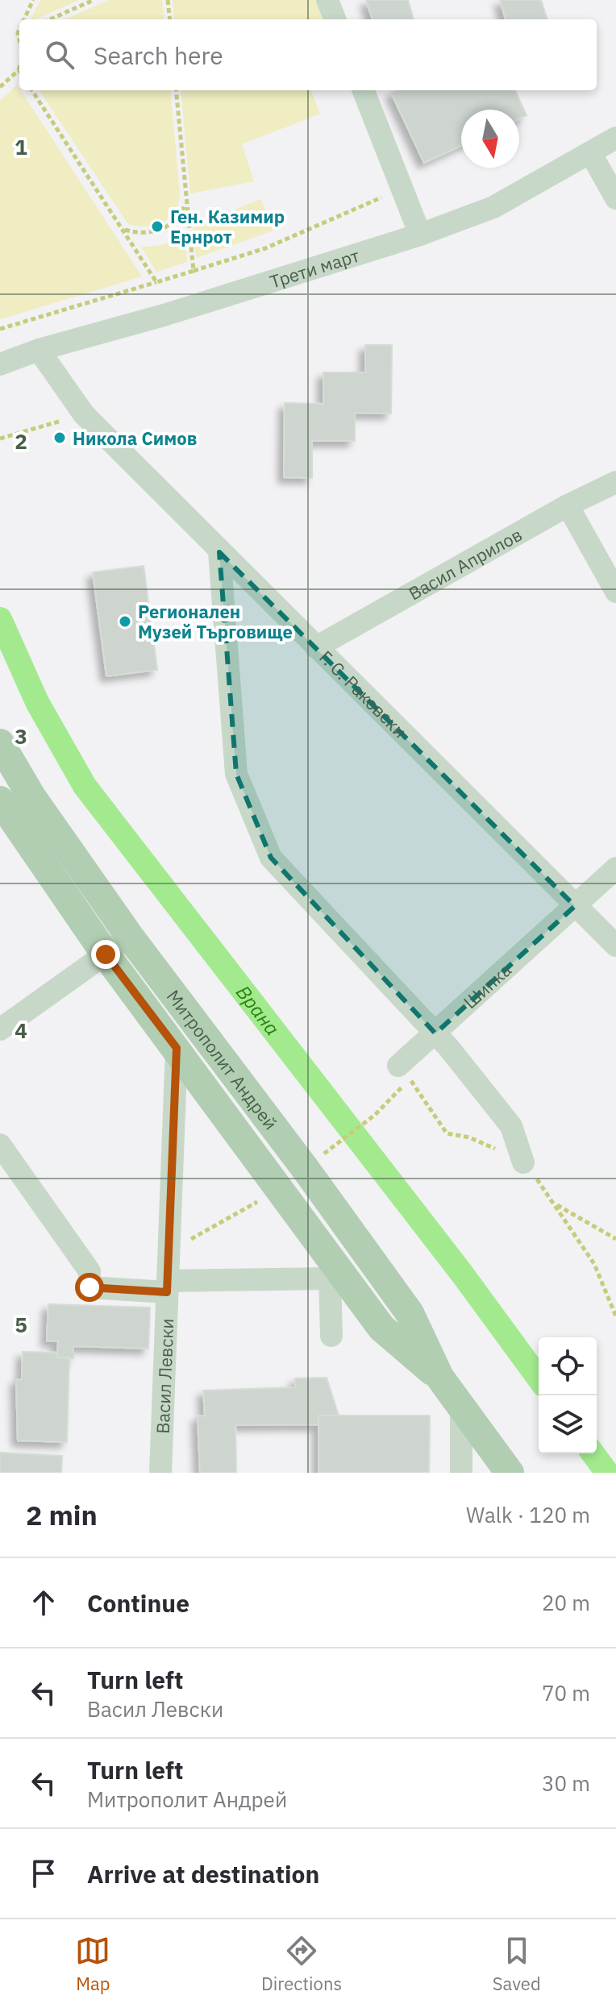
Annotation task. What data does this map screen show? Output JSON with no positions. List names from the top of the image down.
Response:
{
  "streets": {
    "main road": ["Митрополит Андрей"],
    "street": [
      "Трети март",
      "Васил Априлов",
      "Г. С. Раковски",
      "Шипка",
      "Васил Левски"
    ]
  },
  "crossings": [
    ["Трети март", "Г. С. Раковски"],
    ["Васил Априлов", "Г. С. Раковски"],
    ["Г. С. Раковски", "Шипка"],
    ["Митрополит Андрей", "Васил Левски"]
  ],
  "water": ["Врана"],
  "places": ["Ген. Казимир Ернрот", "Никола Симов", "Регионален Музей Търговище"],
  "north": "bottom",
  "page": {
    "search": "Search here",
    "heading": ["2 min", "Walk · 120 m"],
    "list": [
      ["Continue", "20 m"],
      ["Turn left", "Васил Левски", "70 m"],
      ["Turn left", "Митрополит Андрей", "30 m"],
      "Arrive at destination"
    ],
    "nav": ["Map", "Directions", "Saved"]
  },
  "grid": {
    "rows": [
      "1",
      "2",
      "3",
      "4",
      "5"
    ]
  }
}
